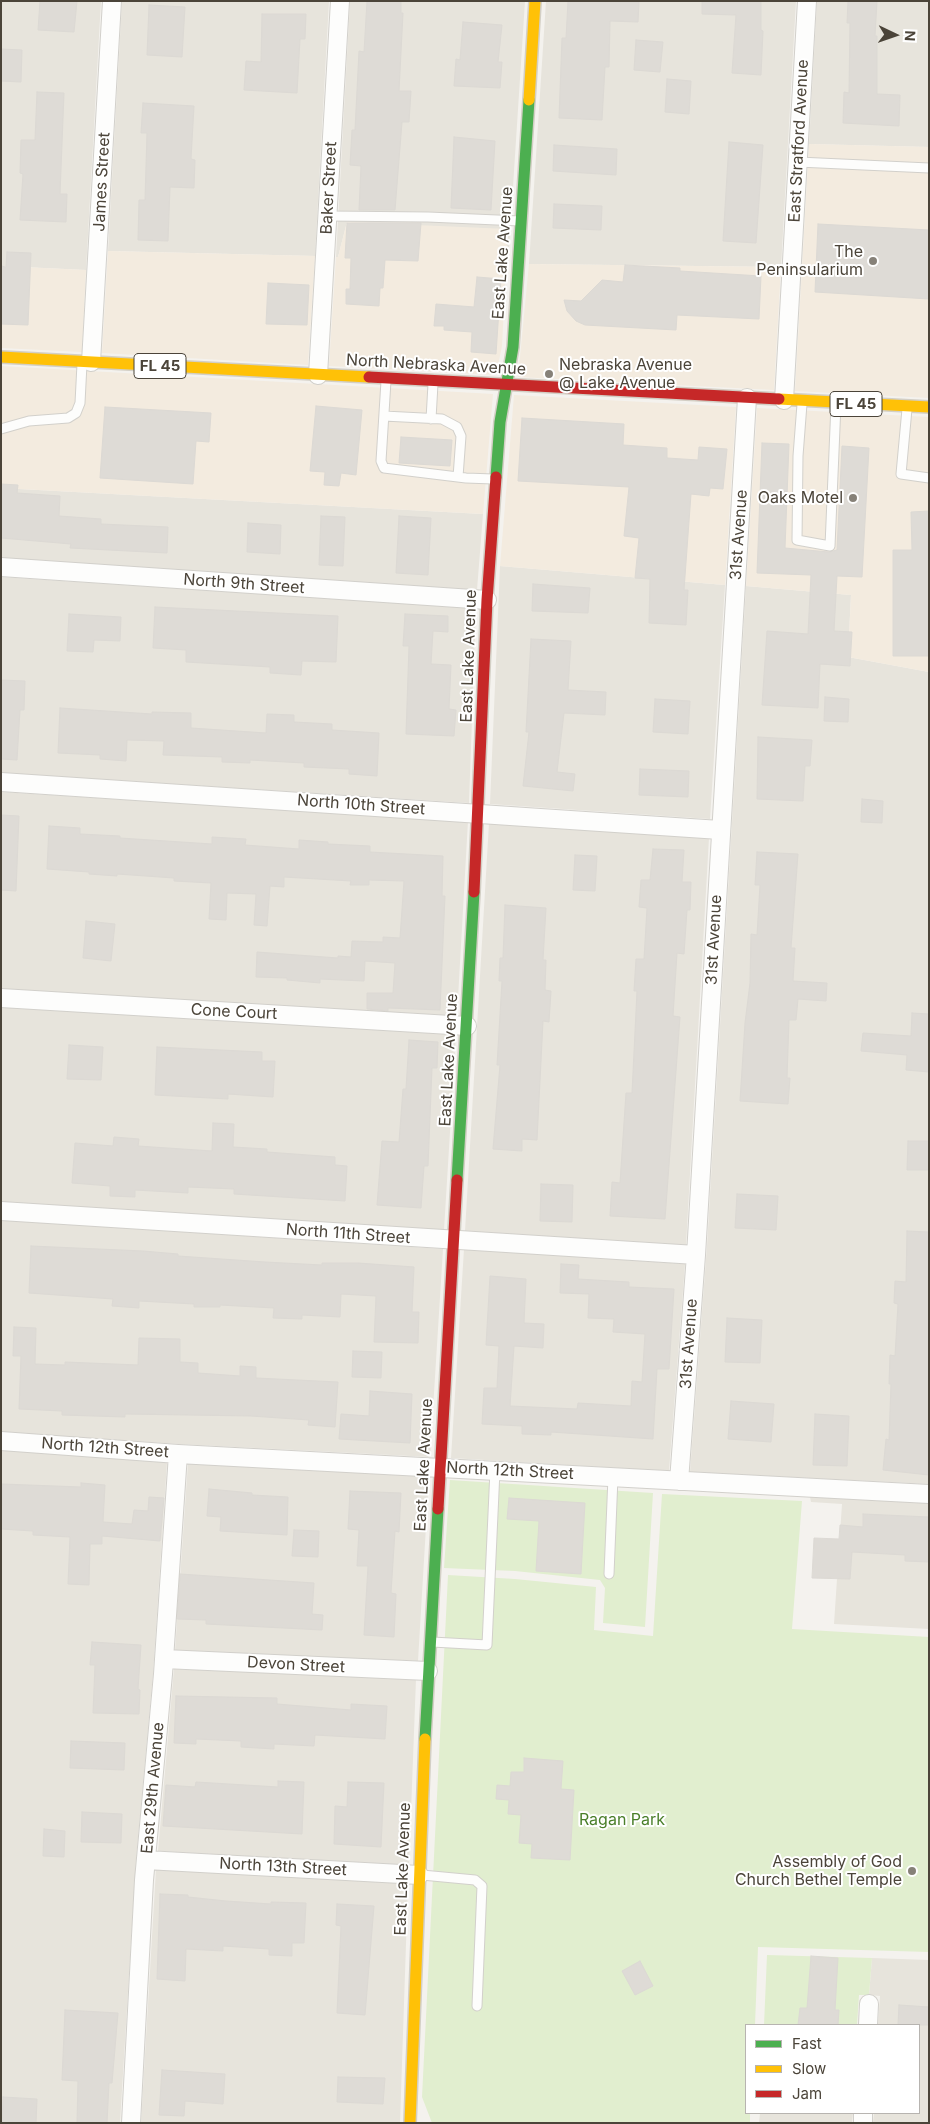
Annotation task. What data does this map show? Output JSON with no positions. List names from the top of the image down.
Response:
{
  "streets": {
    "street": [
      "East Stratford Avenue",
      "James Street",
      "Baker Street",
      "East Lake Avenue",
      "North Nebraska Avenue",
      "FL 45",
      "31st Avenue",
      "North 9th Street",
      "North 10th Street",
      "Cone Court",
      "North 11th Street",
      "North 12th Street",
      "Devon Street",
      "East 29th Avenue",
      "North 13th Street"
    ]
  },
  "crossings": [
    ["East Stratford Avenue", "North Nebraska Avenue"],
    ["James Street", "North Nebraska Avenue"],
    ["Baker Street", "North Nebraska Avenue"],
    ["East Lake Avenue", "North Nebraska Avenue"],
    ["East Lake Avenue", "North 9th Street"],
    ["East Lake Avenue", "North 10th Street"],
    ["East Lake Avenue", "Cone Court"],
    ["East Lake Avenue", "North 11th Street"],
    ["East Lake Avenue", "North 12th Street"],
    ["East Lake Avenue", "Devon Street"],
    ["East Lake Avenue", "North 13th Street"],
    ["North Nebraska Avenue", "31st Avenue"],
    ["31st Avenue", "North 10th Street"],
    ["31st Avenue", "North 11th Street"],
    ["31st Avenue", "North 12th Street"],
    ["North 12th Street", "East 29th Avenue"],
    ["Devon Street", "East 29th Avenue"],
    ["East 29th Avenue", "North 13th Street"]
  ],
  "parks": ["Ragan Park"],
  "places": [
    "The Peninsularium",
    "Nebraska Avenue @ Lake Avenue",
    "Oaks Motel",
    "Assembly of God Church Bethel Temple"
  ],
  "legend": ["Fast", "Slow", "Jam"],
  "north": "right"
}
